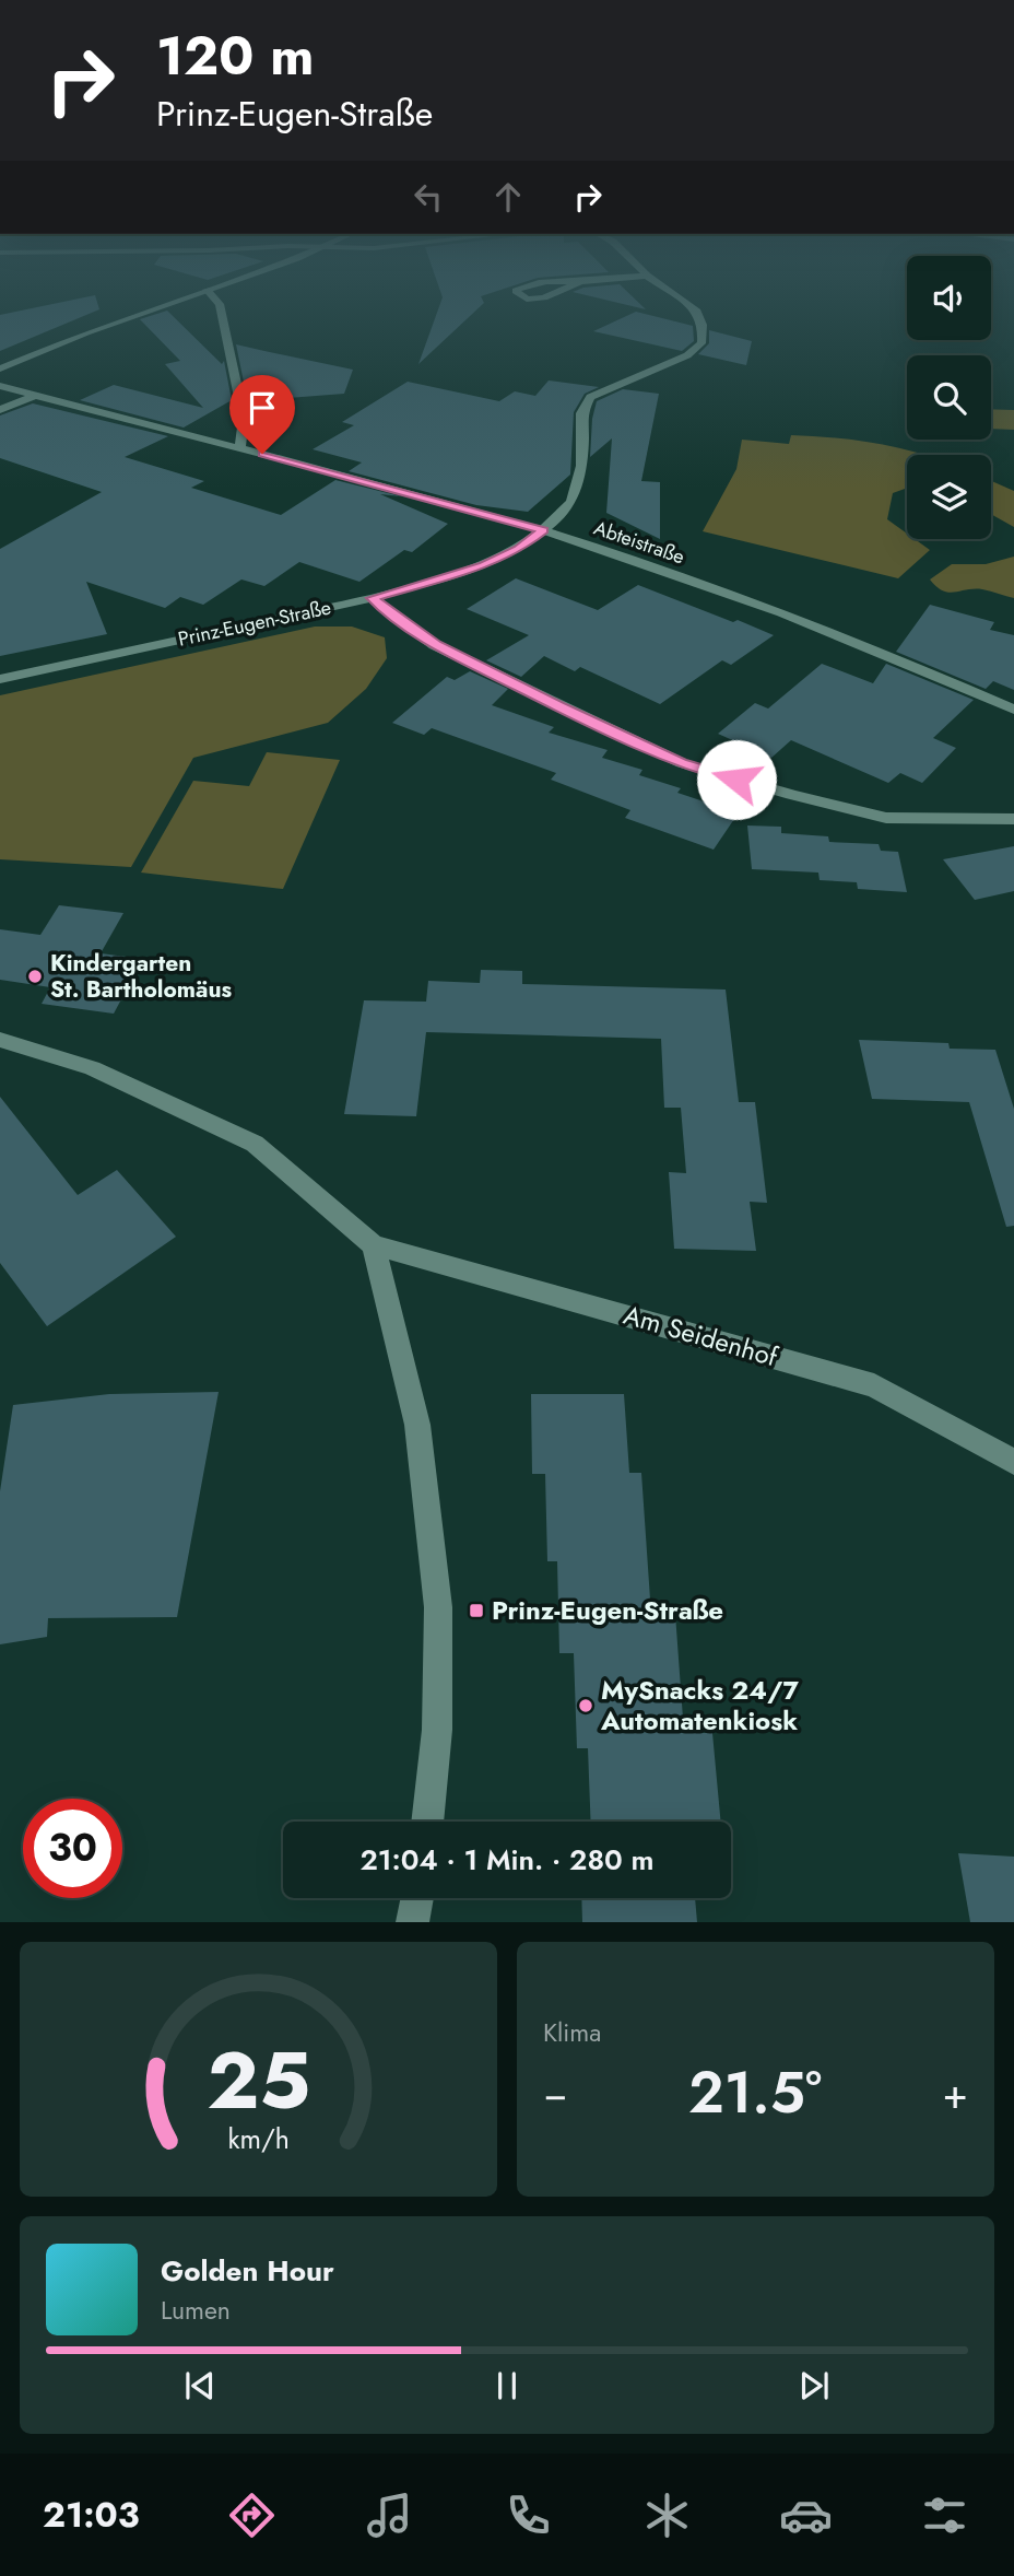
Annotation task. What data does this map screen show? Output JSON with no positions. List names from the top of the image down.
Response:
{
  "streets": {
    "street": ["Abteistraße", "Prinz-Eugen-Straße", "Am Seidenhof"]
  },
  "crossings": [
    ["Abteistraße", "Prinz-Eugen-Straße"]
  ],
  "places": {
    "other": ["Kindergarten St. Bartholomäus", "MySnacks 24/7 Automatenkiosk"],
    "transit": ["Prinz-Eugen-Straße"]
  },
  "page": {
    "turn": ["120 m", "Prinz-Eugen-Straße"],
    "limit": "30",
    "trip": "21:04 · 1 Min. · 280 m",
    "tile": "Klima",
    "heat": ["−", "21.5°", "+"],
    "song": ["Golden Hour", "Lumen"],
    "tabs": "21:03",
    "gauge": ["25", "km/h"]
  }
}
